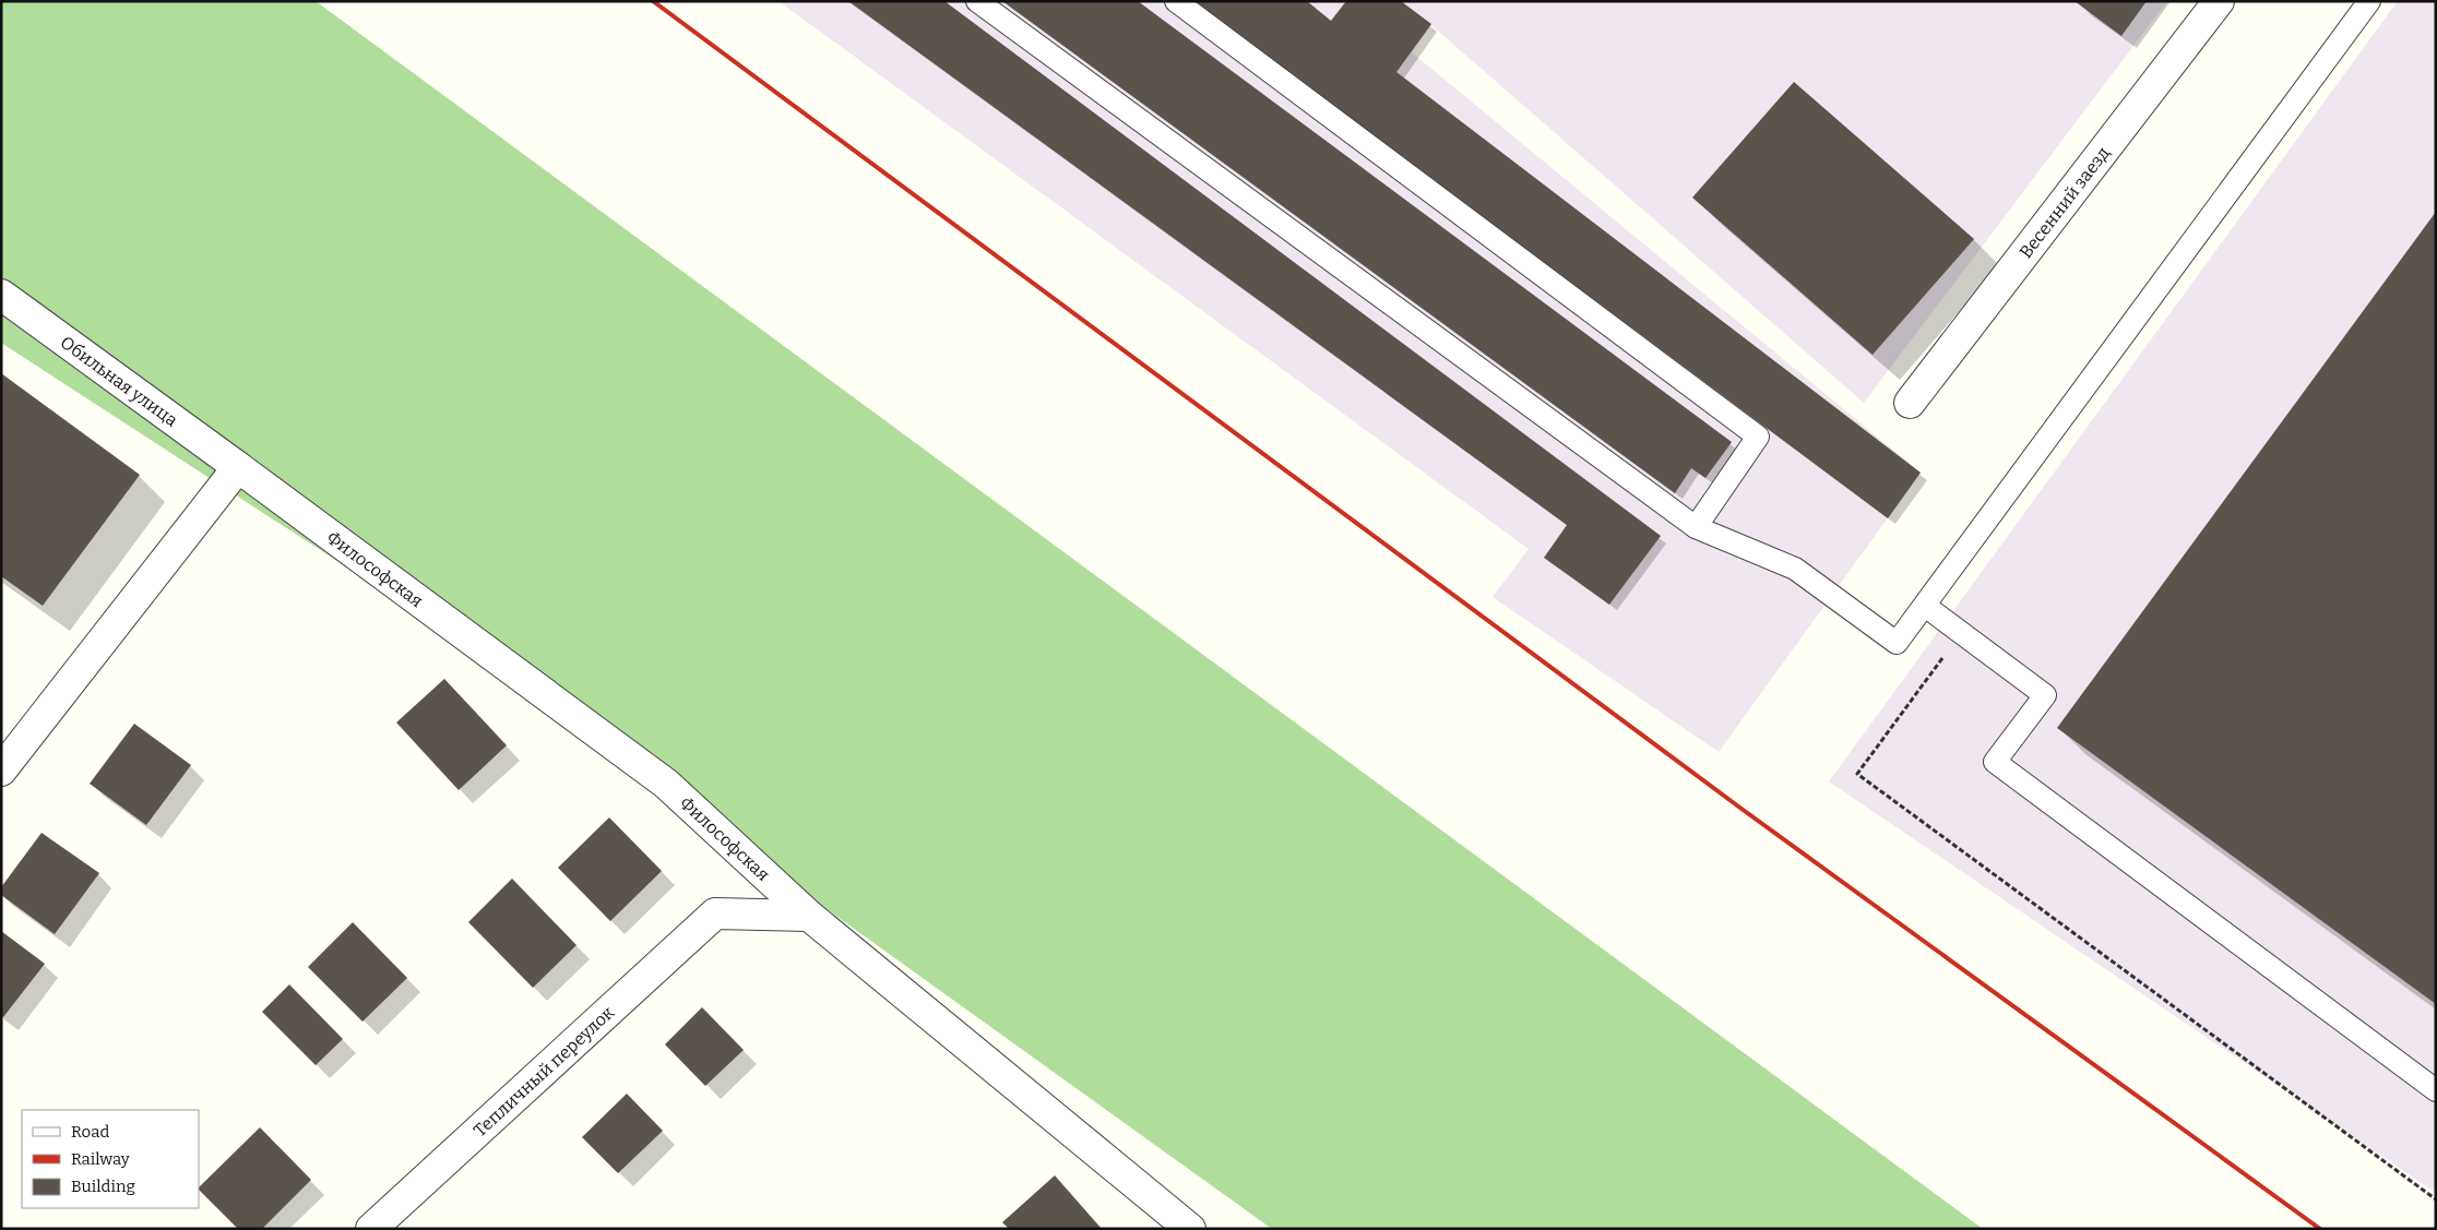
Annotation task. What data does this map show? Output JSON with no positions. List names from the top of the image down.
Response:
{
  "streets": {
    "street": [
      "Весенний заезд",
      "Обильная улица",
      "Философская",
      "Тепличный переулок"
    ]
  },
  "crossings": [
    ["Обильная улица", "Философская"],
    ["Философская", "Тепличный переулок"]
  ],
  "legend": ["Road", "Railway", "Building"]
}
